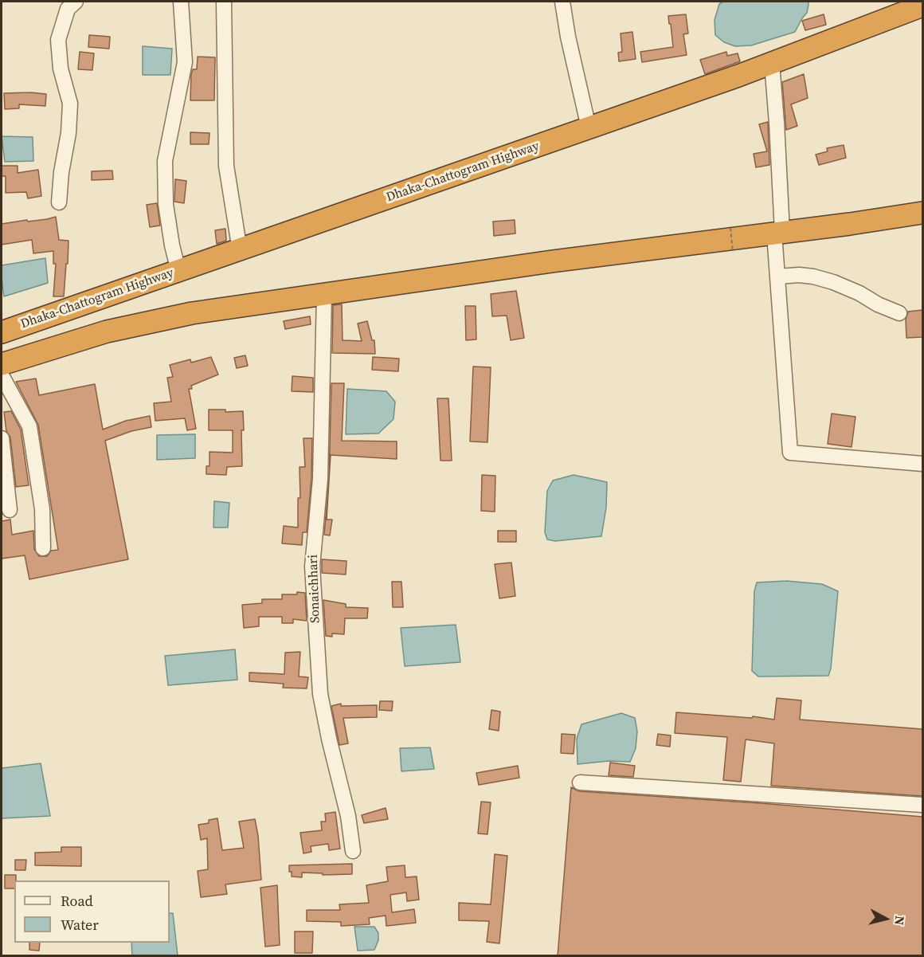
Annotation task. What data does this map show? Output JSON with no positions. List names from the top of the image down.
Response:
{
  "streets": {
    "highway": ["Dhaka-Chattogram Highway"],
    "street": ["Sonaichhari"]
  },
  "legend": ["Road", "Water"],
  "north": "right"
}
